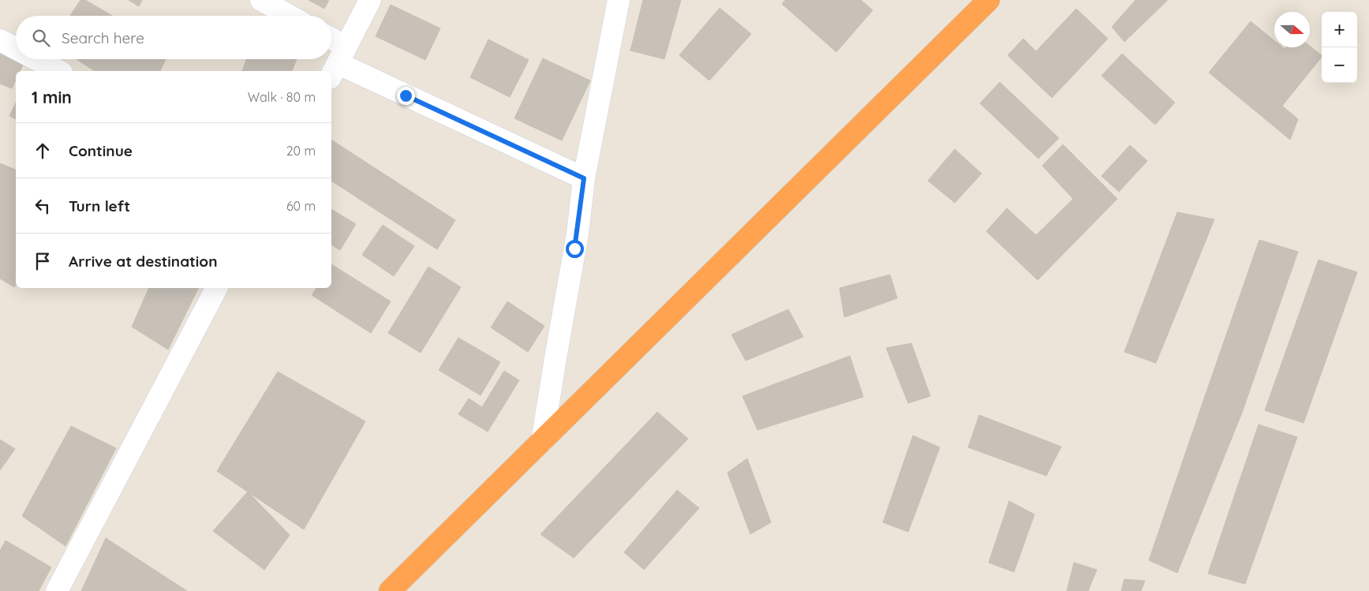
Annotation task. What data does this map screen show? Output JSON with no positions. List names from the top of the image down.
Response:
{
  "north": "right",
  "page": {
    "map_buttons": ["+", "−"],
    "search": "Search here",
    "heading": ["1 min", "Walk · 80 m"],
    "list": [
      ["Continue", "20 m"],
      ["Turn left", "60 m"],
      "Arrive at destination"
    ]
  }
}
